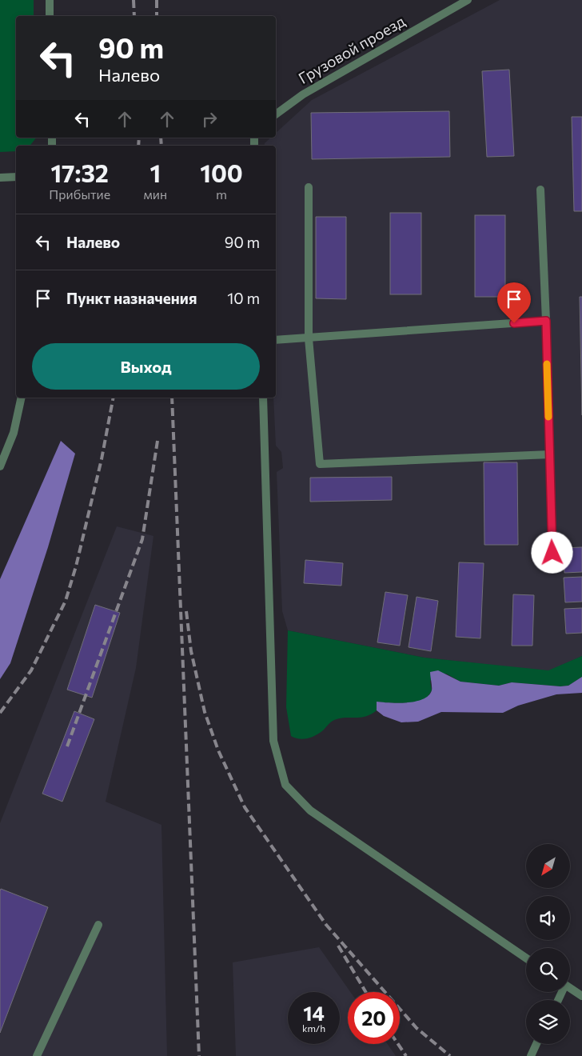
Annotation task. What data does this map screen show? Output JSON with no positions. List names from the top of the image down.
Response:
{
  "streets": {
    "street": ["Грузовой проезд"]
  },
  "north": "bottom left",
  "page": {
    "turn": ["90 m", "Налево"],
    "eta": [
      "17:32",
      "Прибытие",
      "1",
      "мин",
      "100",
      "m"
    ],
    "list": [
      {
        "name": "Налево",
        "value": "90 m"
      },
      {
        "name": "Пункт назначения",
        "value": "10 m"
      }
    ],
    "buttons": "Выход",
    "speed": "14 km/h",
    "limit": "20"
  }
}
